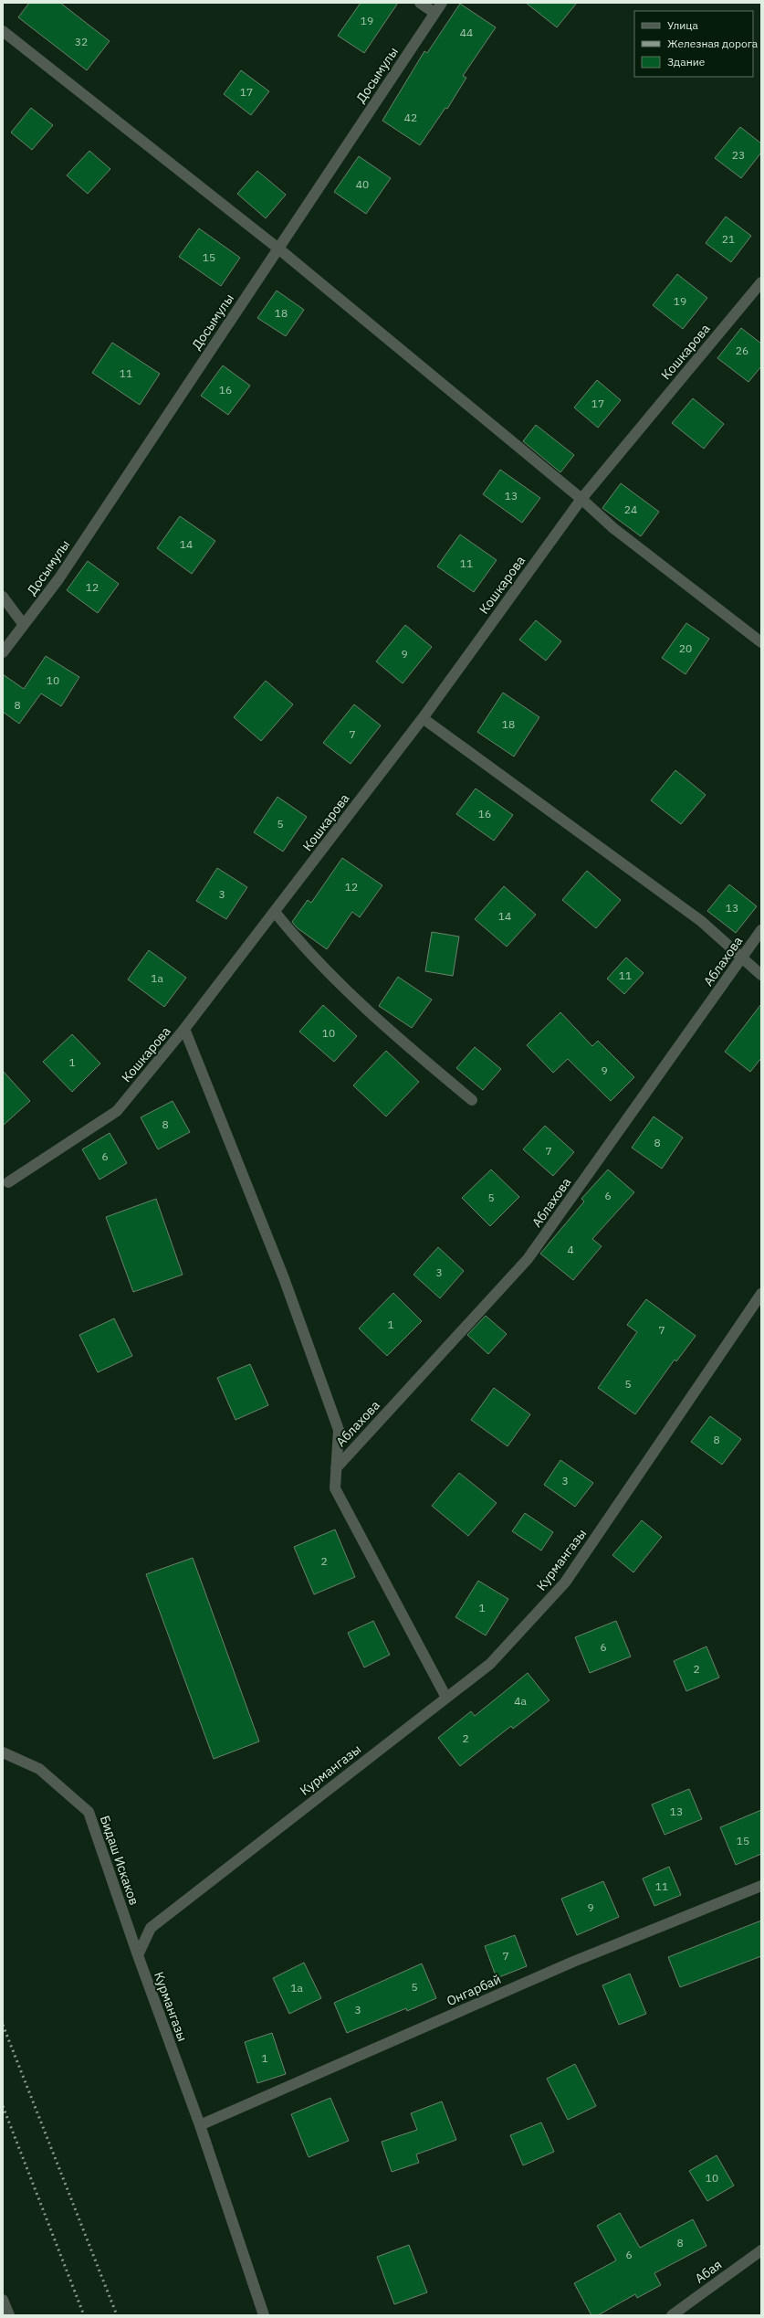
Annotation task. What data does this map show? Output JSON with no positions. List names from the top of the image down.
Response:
{
  "streets": {
    "street": [
      "Досымулы",
      "Кошкарова",
      "Аблахова",
      "Курмангазы",
      "Бидаш Искаков",
      "Онгарбай",
      "Абая"
    ]
  },
  "crossings": [
    ["Курмангазы", "Бидаш Искаков"],
    ["Курмангазы", "Онгарбай"]
  ],
  "house_numbers": [
    "19",
    "44",
    "32",
    "17",
    "42",
    "23",
    "40",
    "21",
    "15",
    "19",
    "18",
    "26",
    "11",
    "16",
    "17",
    "13",
    "24",
    "14",
    "11",
    "12",
    "20",
    "9",
    "10",
    "8",
    "18",
    "7",
    "16",
    "5",
    "12",
    "3",
    "13",
    "14",
    "11",
    "1а",
    "10",
    "1",
    "9",
    "8",
    "8",
    "7",
    "6",
    "6",
    "5",
    "4",
    "3",
    "1",
    "7",
    "5",
    "8",
    "3",
    "2",
    "1",
    "6",
    "2",
    "4а",
    "2",
    "13",
    "15",
    "11",
    "9",
    "7",
    "5",
    "1а",
    "3",
    "1",
    "10",
    "8",
    "6"
  ],
  "legend": ["Улица", "Железная дорога", "Здание"]
}
